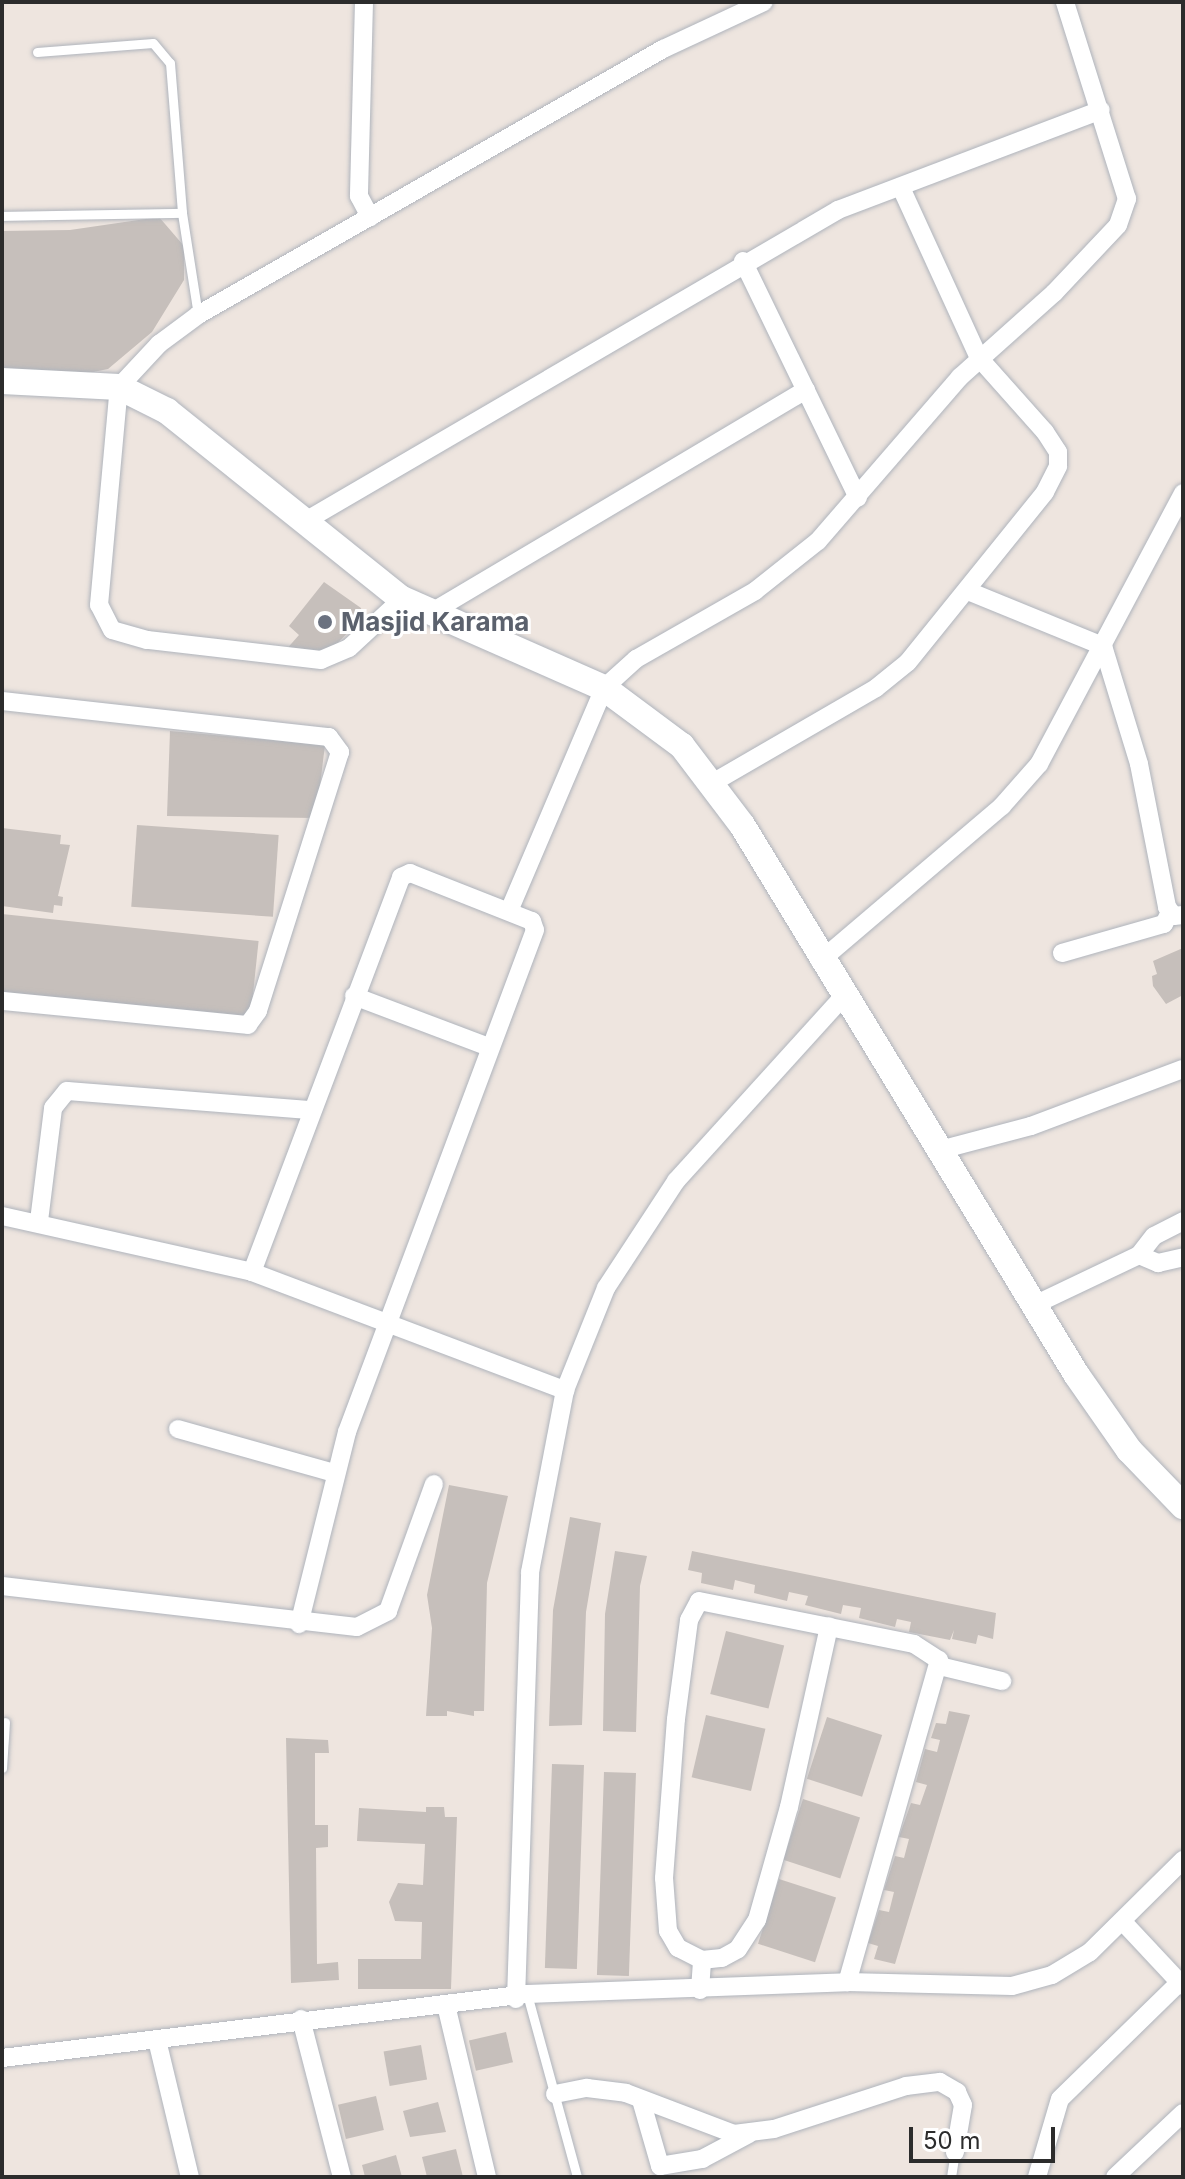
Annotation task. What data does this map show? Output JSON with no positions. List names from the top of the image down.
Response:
{
  "places": ["Masjid Karama"],
  "scale_bar": "50 m"
}
